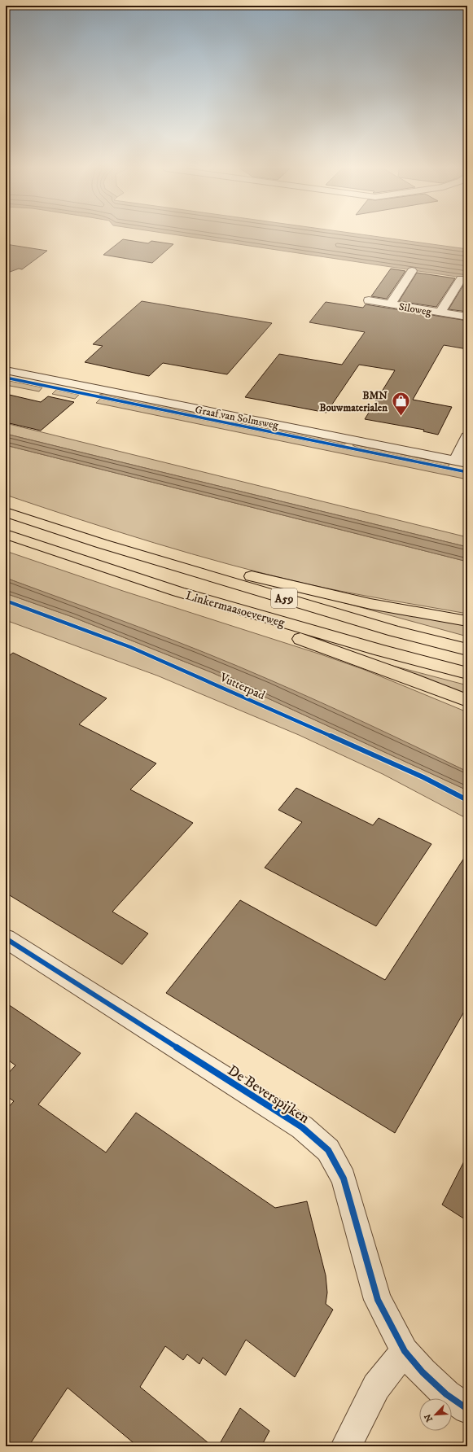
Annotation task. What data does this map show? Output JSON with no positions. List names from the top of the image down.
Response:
{
  "streets": {
    "highway": ["A59", "Linkermaasoeverweg"],
    "street": ["Siloweg", "Graaf van Solmsweg", "De Beverspijken"],
    "cycle path": ["Vutterpad"]
  },
  "crossings": [
    ["A59", "Linkermaasoeverweg"]
  ],
  "places": {
    "shop": ["BMN Bouwmaterialen"]
  },
  "north": "bottom left"
}
